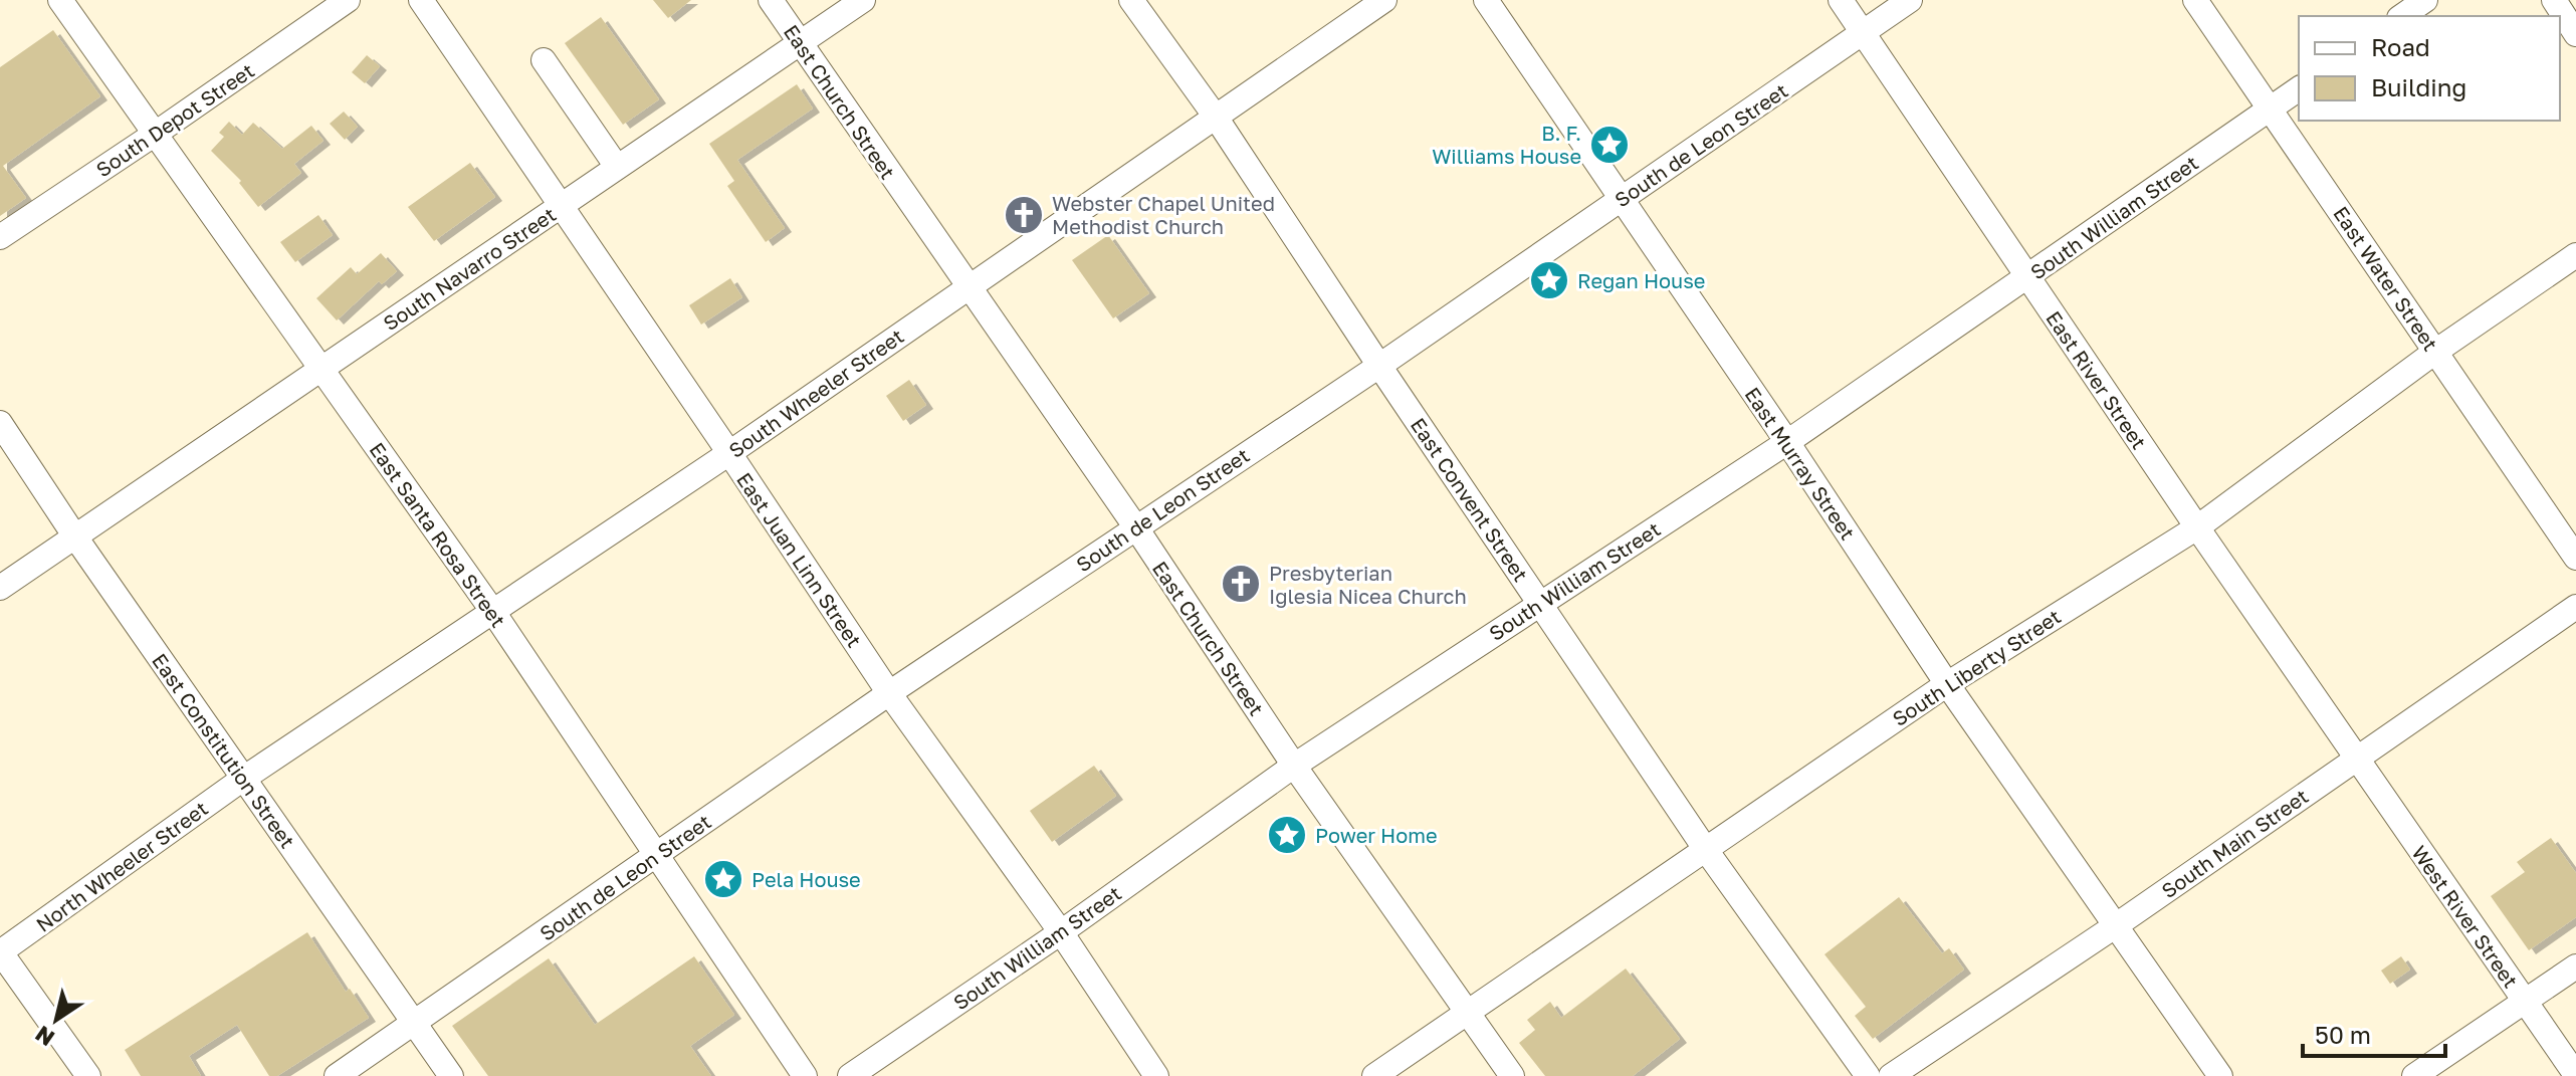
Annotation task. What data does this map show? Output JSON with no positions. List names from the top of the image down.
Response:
{
  "streets": {
    "street": [
      "East Church Street",
      "South Depot Street",
      "South de Leon Street",
      "South William Street",
      "South Navarro Street",
      "East Water Street",
      "East River Street",
      "South Wheeler Street",
      "East Murray Street",
      "East Convent Street",
      "East Santa Rosa Street",
      "East Juan Linn Street",
      "South Liberty Street",
      "East Constitution Street",
      "South Main Street",
      "North Wheeler Street",
      "West River Street"
    ]
  },
  "crossings": [
    ["East Church Street", "South de Leon Street"],
    ["East Church Street", "South William Street"],
    ["East Church Street", "South Navarro Street"],
    ["East Church Street", "South Wheeler Street"],
    ["East Church Street", "South Liberty Street"],
    ["South Depot Street", "East Santa Rosa Street"],
    ["South de Leon Street", "East River Street"],
    ["South de Leon Street", "East Murray Street"],
    ["South de Leon Street", "East Convent Street"],
    ["South de Leon Street", "East Santa Rosa Street"],
    ["South de Leon Street", "East Juan Linn Street"],
    ["South de Leon Street", "East Constitution Street"],
    ["South William Street", "East Water Street"],
    ["South William Street", "East River Street"],
    ["South William Street", "East Murray Street"],
    ["South William Street", "East Convent Street"],
    ["South William Street", "East Juan Linn Street"],
    ["South Navarro Street", "East Santa Rosa Street"],
    ["South Navarro Street", "East Juan Linn Street"],
    ["South Navarro Street", "East Constitution Street"],
    ["East Water Street", "South Liberty Street"],
    ["East River Street", "South Liberty Street"],
    ["East River Street", "South Main Street"],
    ["East River Street", "West River Street"],
    ["South Wheeler Street", "East Convent Street"],
    ["South Wheeler Street", "East Santa Rosa Street"],
    ["South Wheeler Street", "East Juan Linn Street"],
    ["South Wheeler Street", "East Constitution Street"],
    ["South Wheeler Street", "North Wheeler Street"],
    ["East Murray Street", "South Liberty Street"],
    ["East Murray Street", "South Main Street"],
    ["East Convent Street", "South Liberty Street"],
    ["East Constitution Street", "North Wheeler Street"],
    ["South Main Street", "West River Street"]
  ],
  "places": {
    "place": [
      "B. F. Williams House",
      "Regan House",
      "Power Home",
      "Pela House"
    ],
    "church": ["Webster Chapel United Methodist Church", "Presbyterian Iglesia Nicea Church"]
  },
  "legend": ["Road", "Building"],
  "scale_bar": "50 m",
  "north": "bottom left"
}
